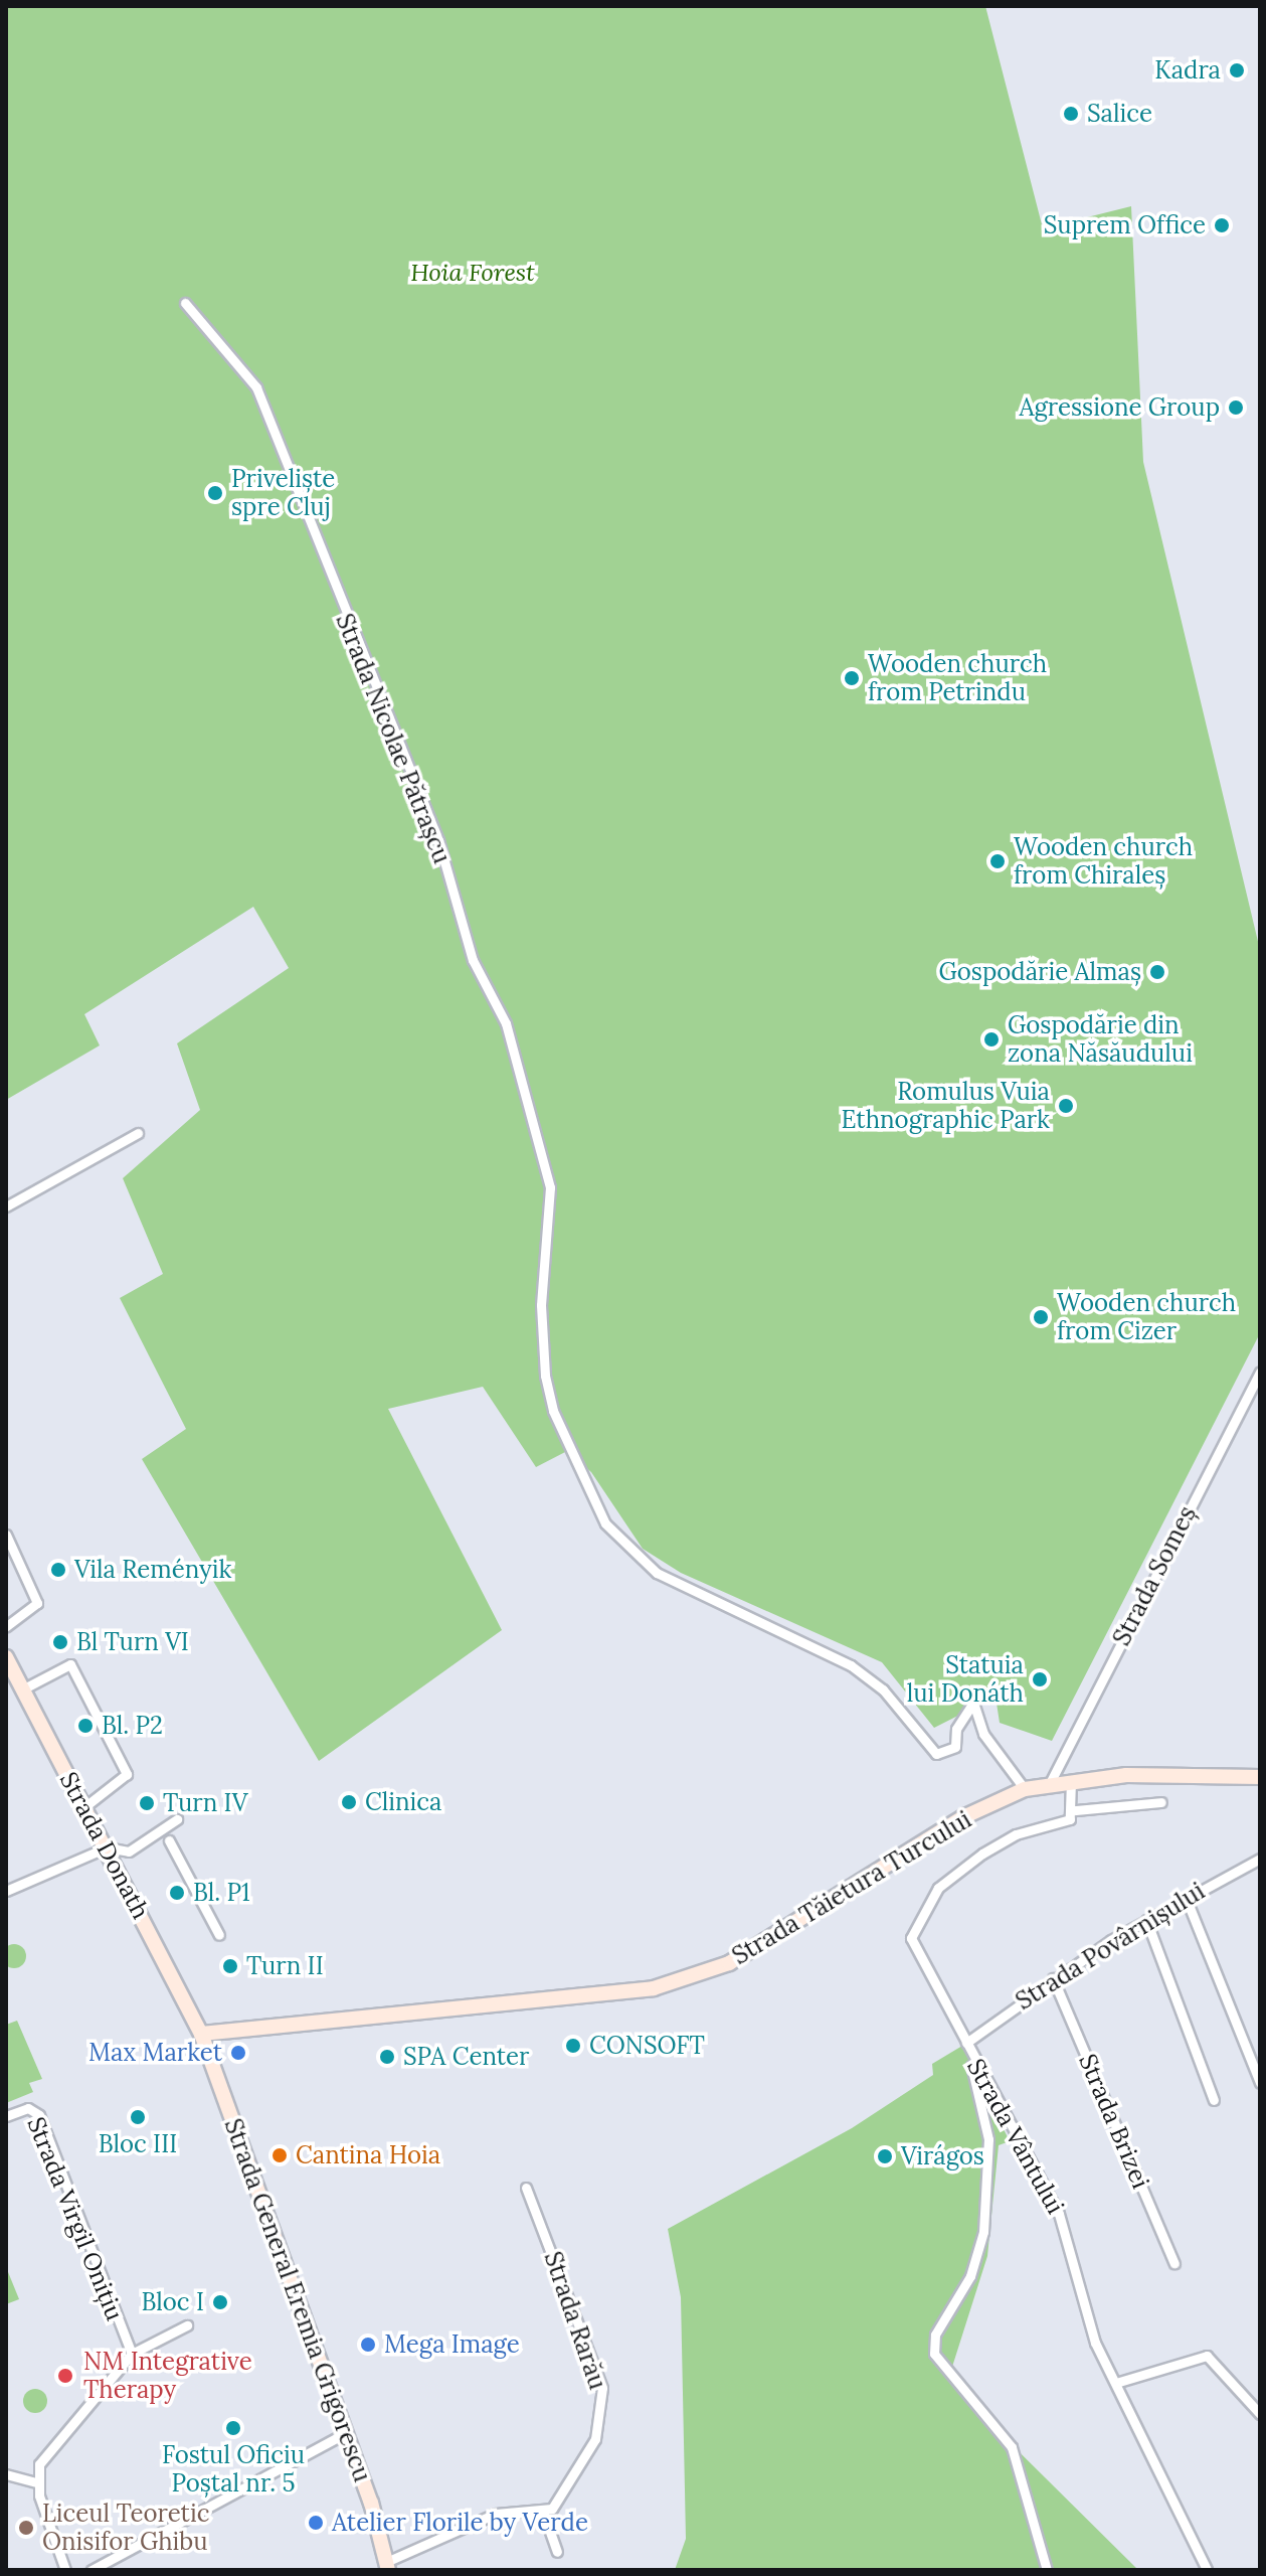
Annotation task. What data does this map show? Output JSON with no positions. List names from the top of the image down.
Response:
{
  "streets": {
    "main road": ["Strada Donath", "Strada Tăietura Turcului", "Strada General Eremia Grigorescu"],
    "street": [
      "Strada Nicolae Pătrașcu",
      "Strada Someș",
      "Strada Povârnișului",
      "Strada Brizei",
      "Strada Vântului",
      "Strada Virgil Onițiu",
      "Strada Rarău"
    ]
  },
  "crossings": [
    ["Strada Nicolae Pătrașcu", "Strada Tăietura Turcului"],
    ["Strada Someș", "Strada Tăietura Turcului"],
    ["Strada Donath", "Strada Tăietura Turcului"],
    ["Strada Donath", "Strada General Eremia Grigorescu"],
    ["Strada Tăietura Turcului", "Strada General Eremia Grigorescu"],
    ["Strada Povârnișului", "Strada Brizei"],
    ["Strada Povârnișului", "Strada Vântului"]
  ],
  "parks": ["Hoia Forest"],
  "places": [
    "Kadra",
    "Salice",
    "Suprem Office",
    "Agressione Group",
    "Priveliște spre Cluj",
    "Wooden church from Petrindu",
    "Wooden church from Chiraleș",
    "Gospodărie Almaș",
    "Gospodărie din zona Năsăudului",
    "Romulus Vuia Ethnographic Park",
    "Wooden church from Cizer",
    "Vila Reményik",
    "Bl Turn VI",
    "Statuia lui Donáth",
    "Bl. P2",
    "Clinica",
    "Turn IV",
    "Bl. P1",
    "Turn II",
    "CONSOFT",
    "Max Market",
    "SPA Center",
    "Bloc III",
    "Cantina Hoia",
    "Virágos",
    "Bloc I",
    "Mega Image",
    "NM Integrative Therapy",
    "Fostul Oficiu Poștal nr. 5",
    "Atelier Florile by Verde",
    "Liceul Teoretic Onisifor Ghibu"
  ]
}
